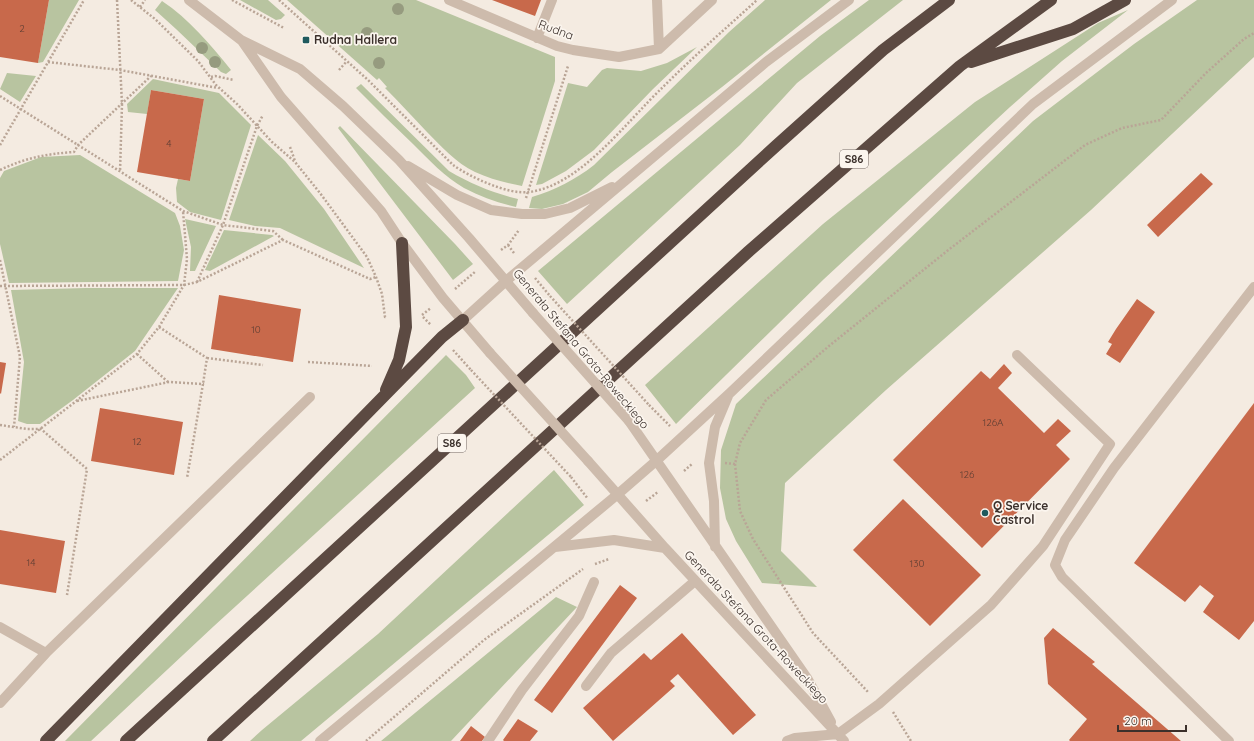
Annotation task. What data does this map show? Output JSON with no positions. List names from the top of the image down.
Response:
{
  "streets": {
    "highway": ["S86"],
    "street": ["Rudna", "Generała Stefana Grota-Roweckiego"]
  },
  "places": {
    "transit": ["Rudna Hallera"],
    "other": ["Q Service Castrol"]
  },
  "house_numbers": [
    "2",
    "4",
    "10",
    "126A",
    "12",
    "126",
    "14",
    "130"
  ],
  "scale_bar": "20 m"
}
